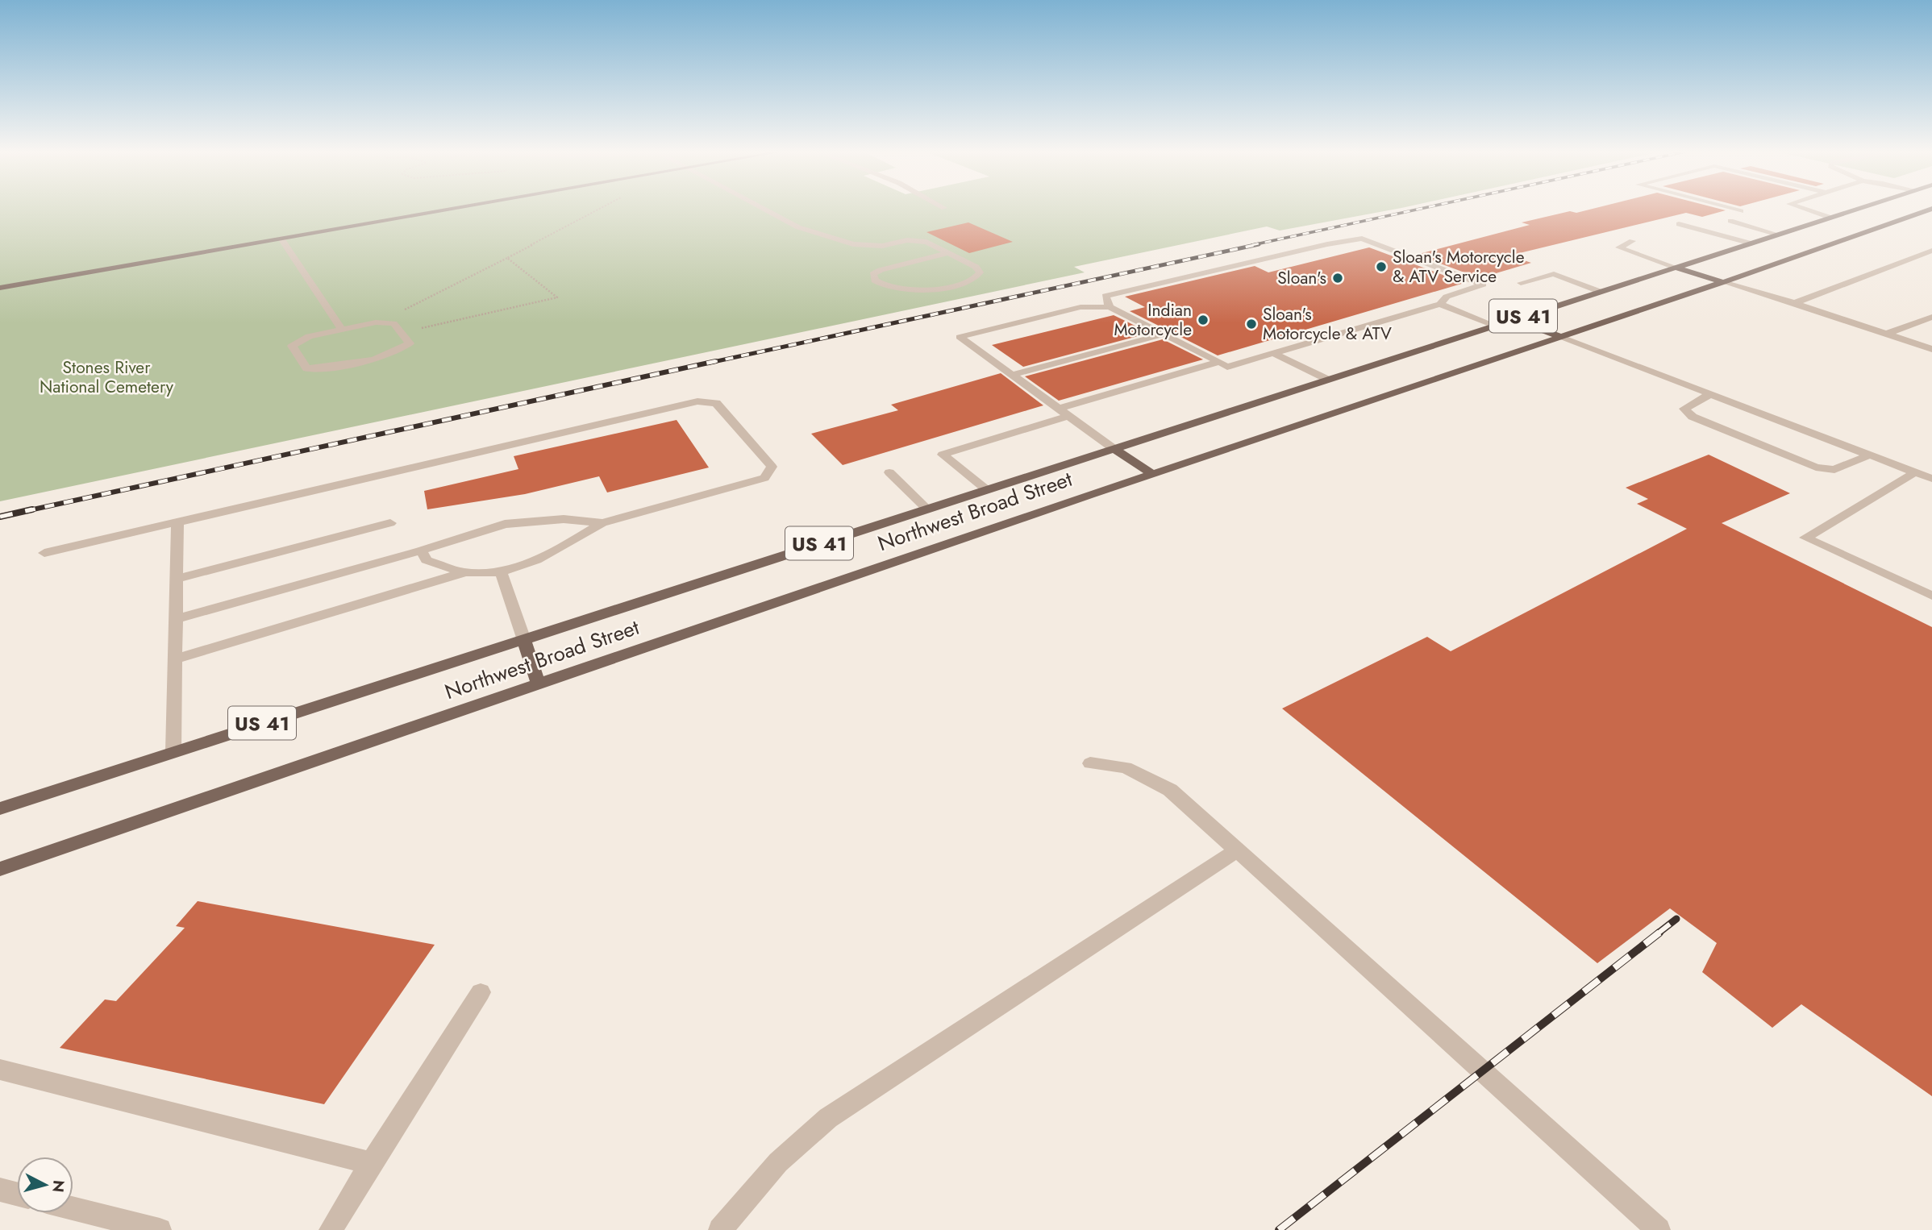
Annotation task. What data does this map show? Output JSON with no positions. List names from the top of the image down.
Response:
{
  "streets": {
    "main road": ["US 41", "Northwest Broad Street"]
  },
  "parks": ["Stones River National Cemetery"],
  "places": [
    "Sloan's Motorcycle & ATV Service",
    "Sloan's",
    "Indian Motorcycle",
    "Sloan's Motorcycle & ATV"
  ],
  "north": "right"
}
